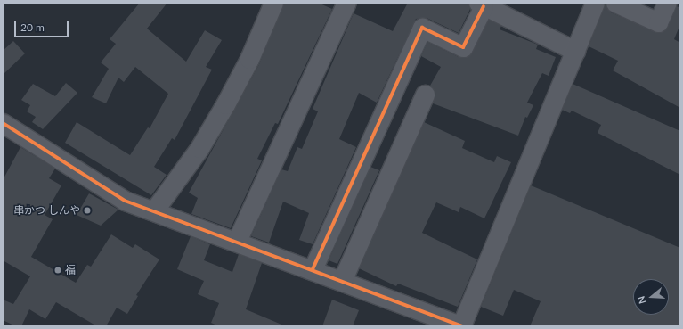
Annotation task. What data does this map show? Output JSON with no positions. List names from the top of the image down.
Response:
{
  "places": ["串かつ しんや", "福"],
  "scale_bar": "20 m",
  "north": "left"
}
